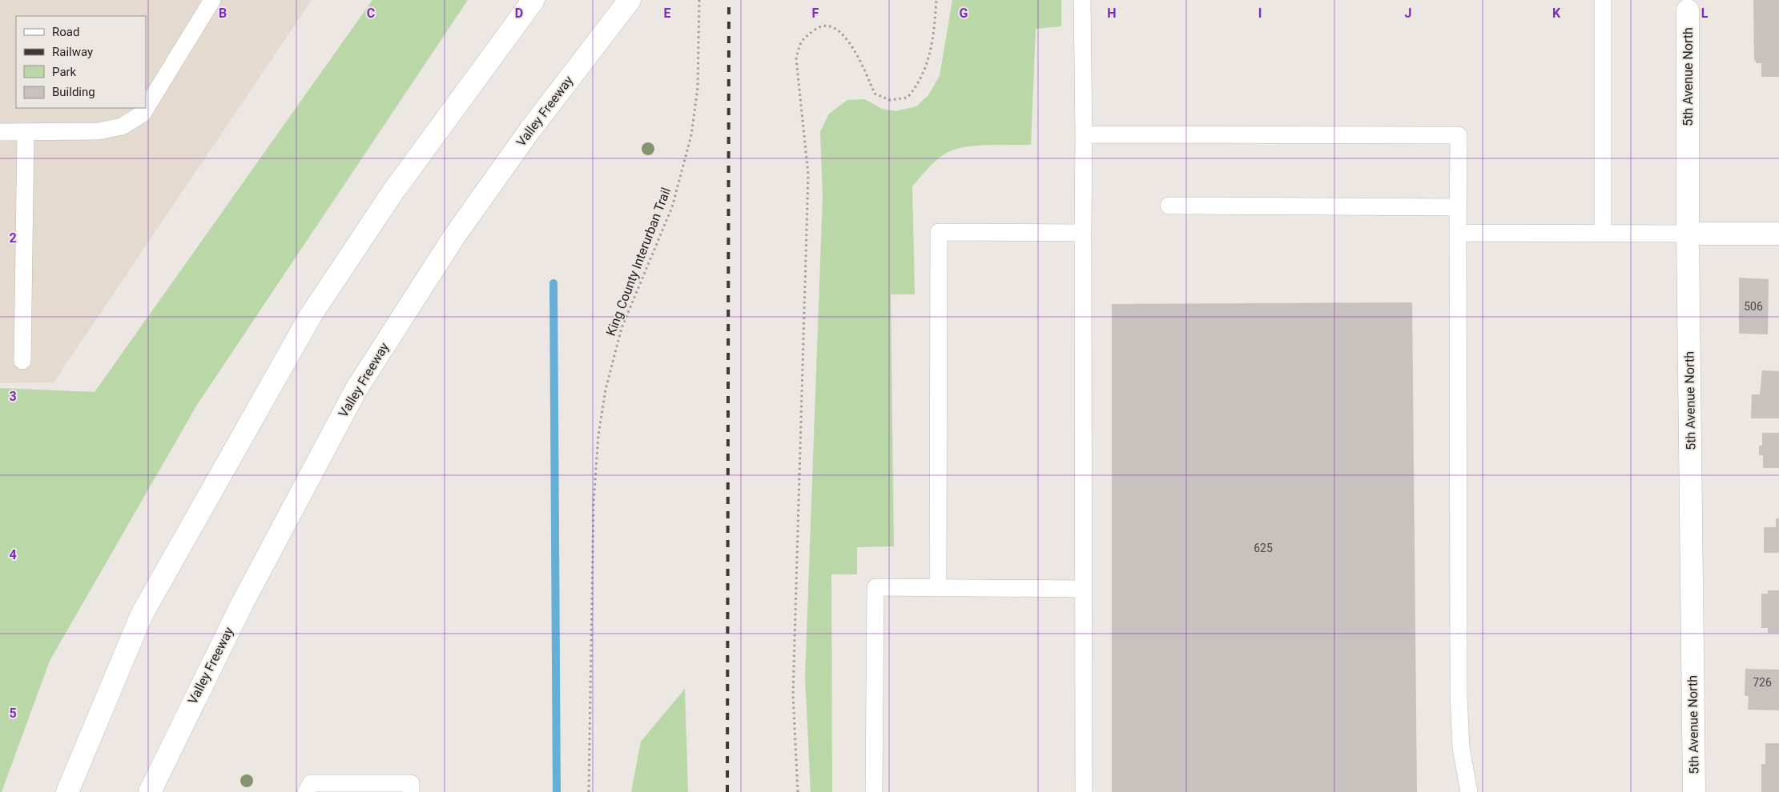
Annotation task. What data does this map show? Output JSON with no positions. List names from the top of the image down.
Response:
{
  "streets": {
    "main road": ["5th Avenue North", "Valley Freeway"],
    "path": ["King County Interurban Trail"]
  },
  "house_numbers": ["506", "625", "726"],
  "legend": [
    "Road",
    "Railway",
    "Park",
    "Building"
  ],
  "grid": {
    "columns": [
      "B",
      "C",
      "D",
      "E",
      "F",
      "G",
      "H",
      "I",
      "J",
      "K",
      "L"
    ],
    "rows": [
      "2",
      "3",
      "4",
      "5"
    ]
  }
}
